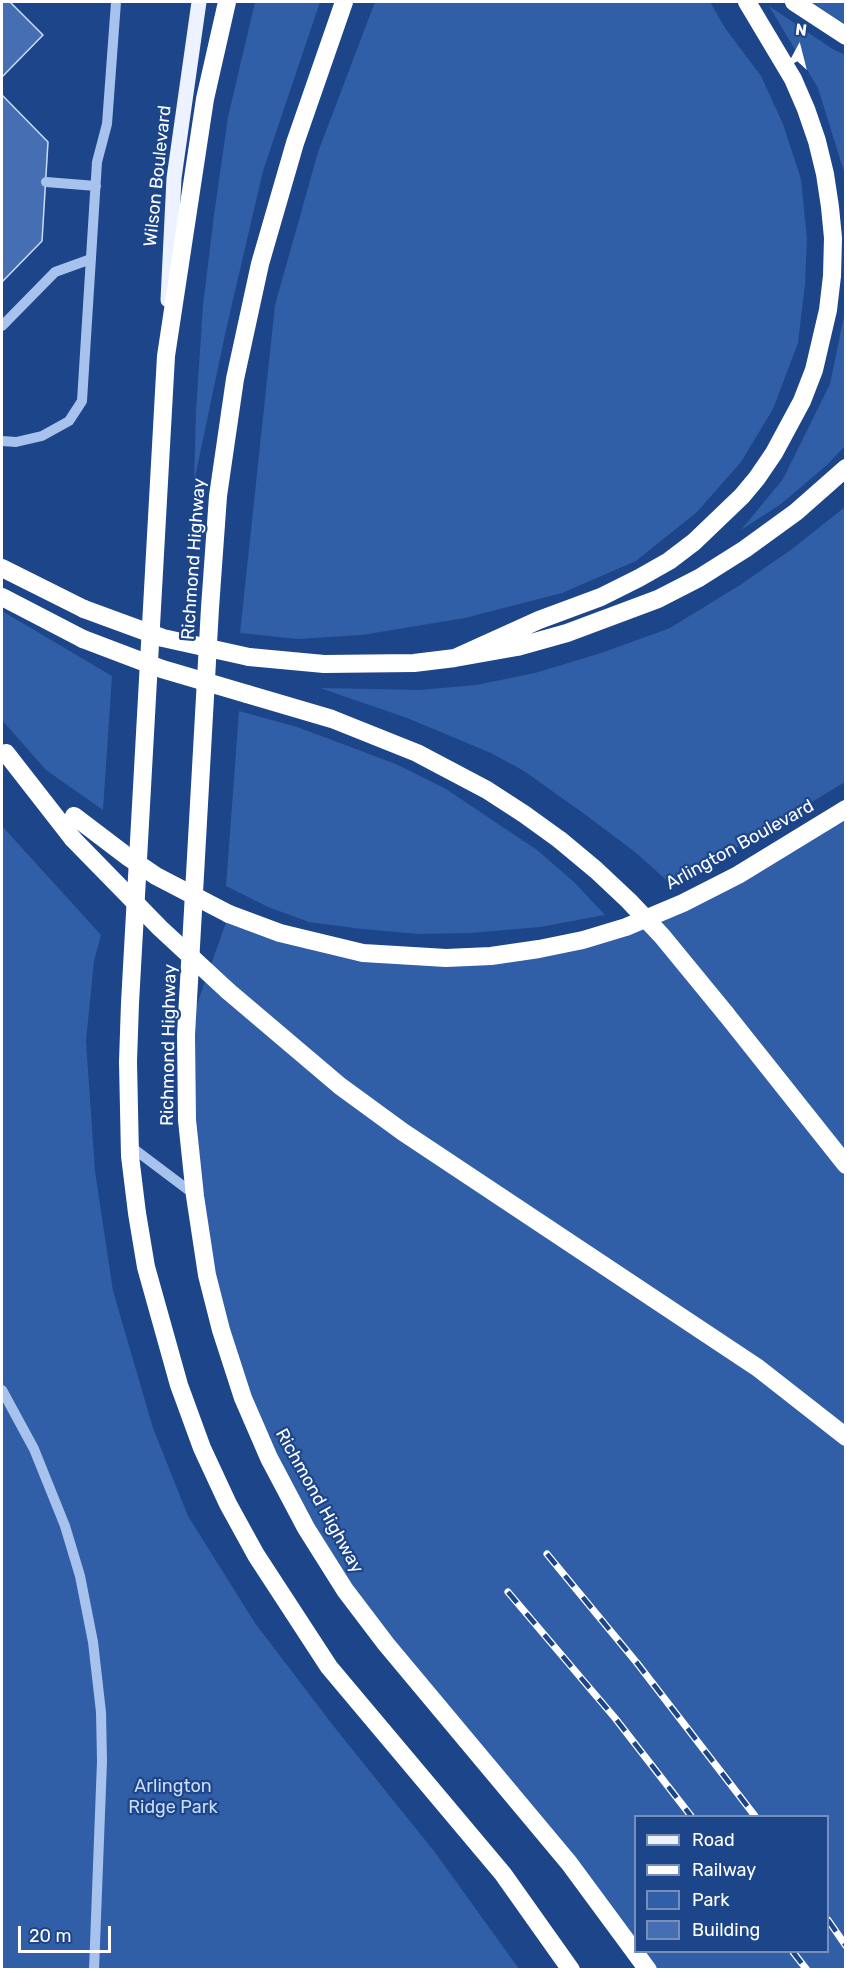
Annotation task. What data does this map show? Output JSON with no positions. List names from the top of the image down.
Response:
{
  "streets": {
    "highway": ["Richmond Highway", "Arlington Boulevard"],
    "main road": ["Wilson Boulevard"]
  },
  "parks": ["Arlington Ridge Park"],
  "legend": [
    "Road",
    "Railway",
    "Park",
    "Building"
  ],
  "scale_bar": "20 m",
  "north": "top"
}
